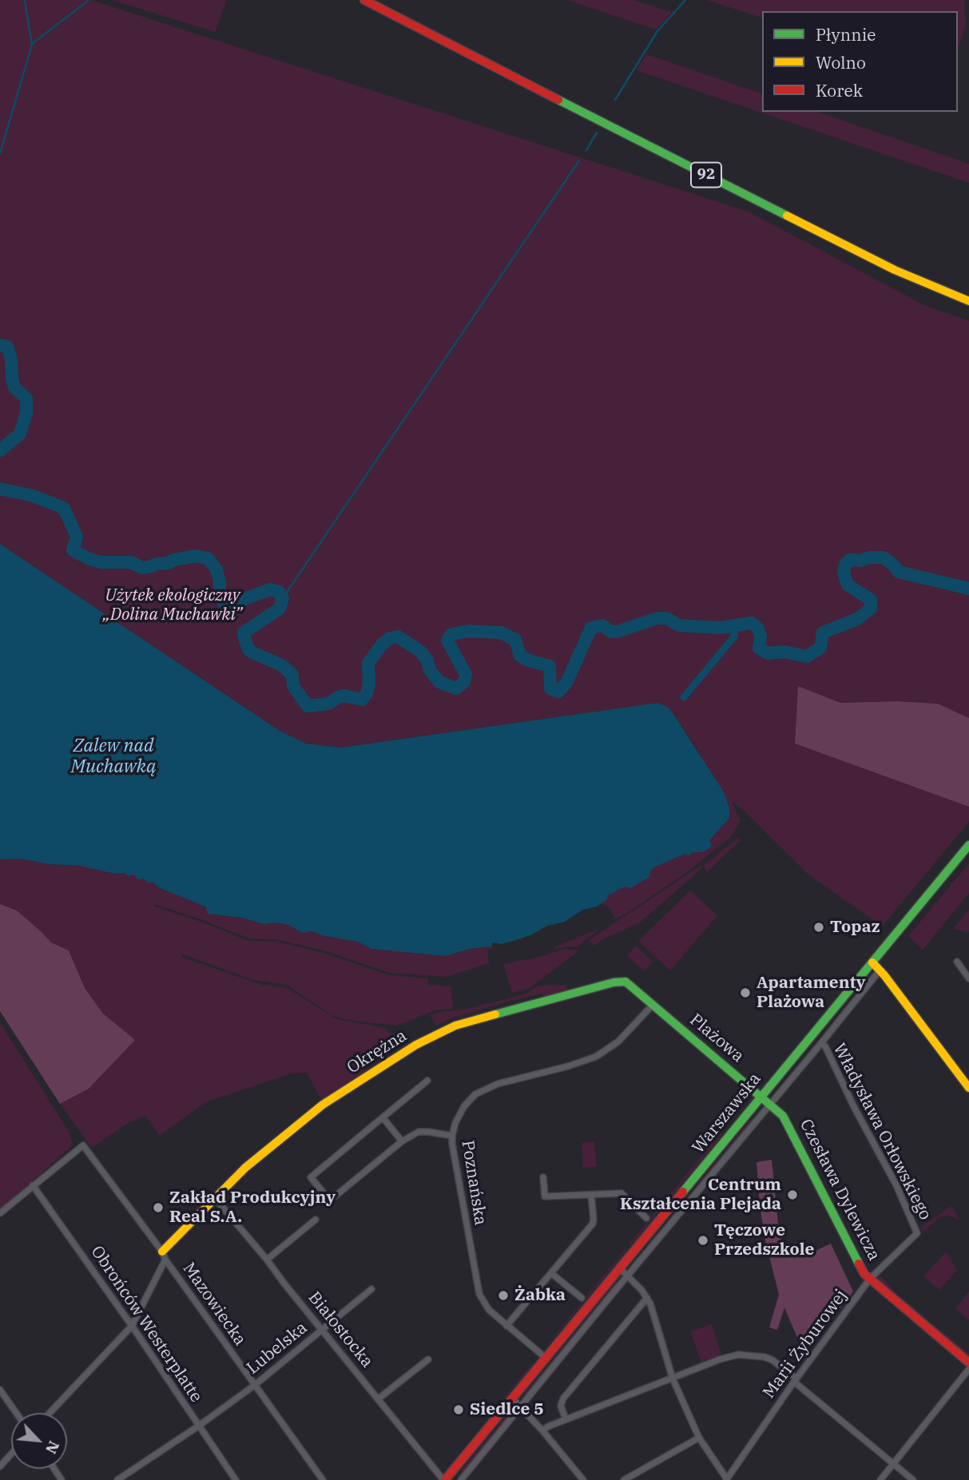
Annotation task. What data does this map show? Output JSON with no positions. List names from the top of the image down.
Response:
{
  "streets": {
    "main road": [
      "92",
      "Plażowa",
      "Okrężna",
      "Warszawska",
      "Czesława Dylewicza"
    ],
    "street": [
      "Władysława Orłowskiego",
      "Poznańska",
      "Mazowiecka",
      "Obrońców Westerplatte",
      "Białostocka",
      "Marii Żyburowej",
      "Lubelska"
    ]
  },
  "crossings": [
    ["Plażowa", "Okrężna"],
    ["Plażowa", "Warszawska"],
    ["Plażowa", "Poznańska"],
    ["Plażowa", "Czesława Dylewicza"],
    ["Okrężna", "Poznańska"],
    ["Okrężna", "Mazowiecka"],
    ["Okrężna", "Obrońców Westerplatte"],
    ["Okrężna", "Białostocka"],
    ["Warszawska", "Poznańska"],
    ["Warszawska", "Czesława Dylewicza"],
    ["Warszawska", "Białostocka"],
    ["Władysława Orłowskiego", "Marii Żyburowej"],
    ["Czesława Dylewicza", "Marii Żyburowej"],
    ["Mazowiecka", "Obrońców Westerplatte"],
    ["Mazowiecka", "Lubelska"],
    ["Obrońców Westerplatte", "Lubelska"],
    ["Białostocka", "Lubelska"]
  ],
  "water": ["Zalew nad Muchawką"],
  "parks": ["Użytek ekologiczny „Dolina Muchawki”"],
  "places": [
    "Topaz",
    "Apartamenty Plażowa",
    "Centrum Kształcenia Plejada",
    "Zakład Produkcyjny Real S.A.",
    "Tęczowe Przedszkole",
    "Żabka",
    "Siedlce 5"
  ],
  "legend": ["Płynnie", "Wolno", "Korek"],
  "north": "bottom right"
}
